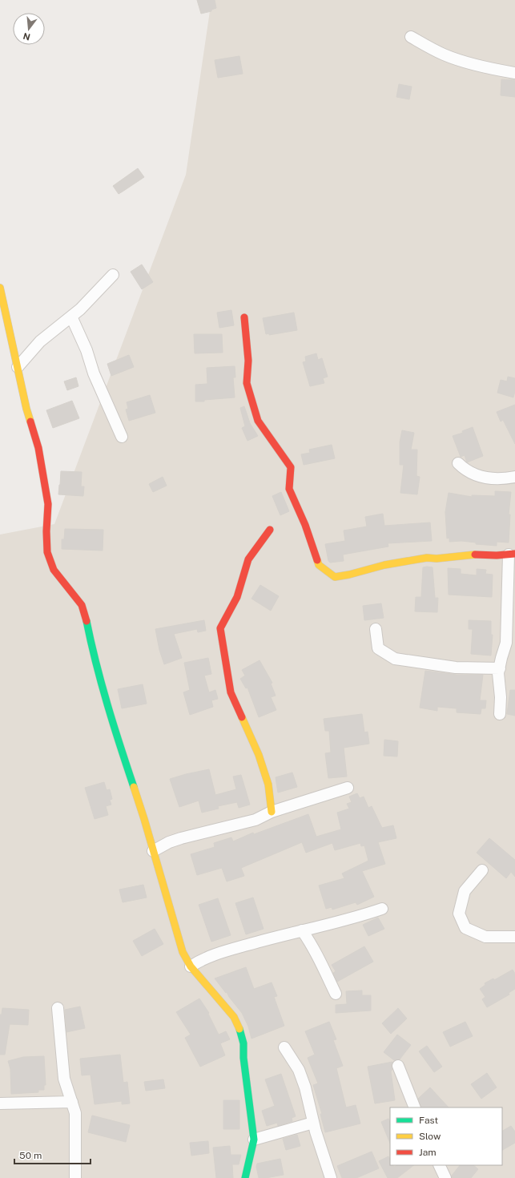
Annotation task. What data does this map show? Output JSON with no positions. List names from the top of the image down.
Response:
{
  "legend": ["Fast", "Slow", "Jam"],
  "scale_bar": "50 m",
  "north": "bottom"
}
